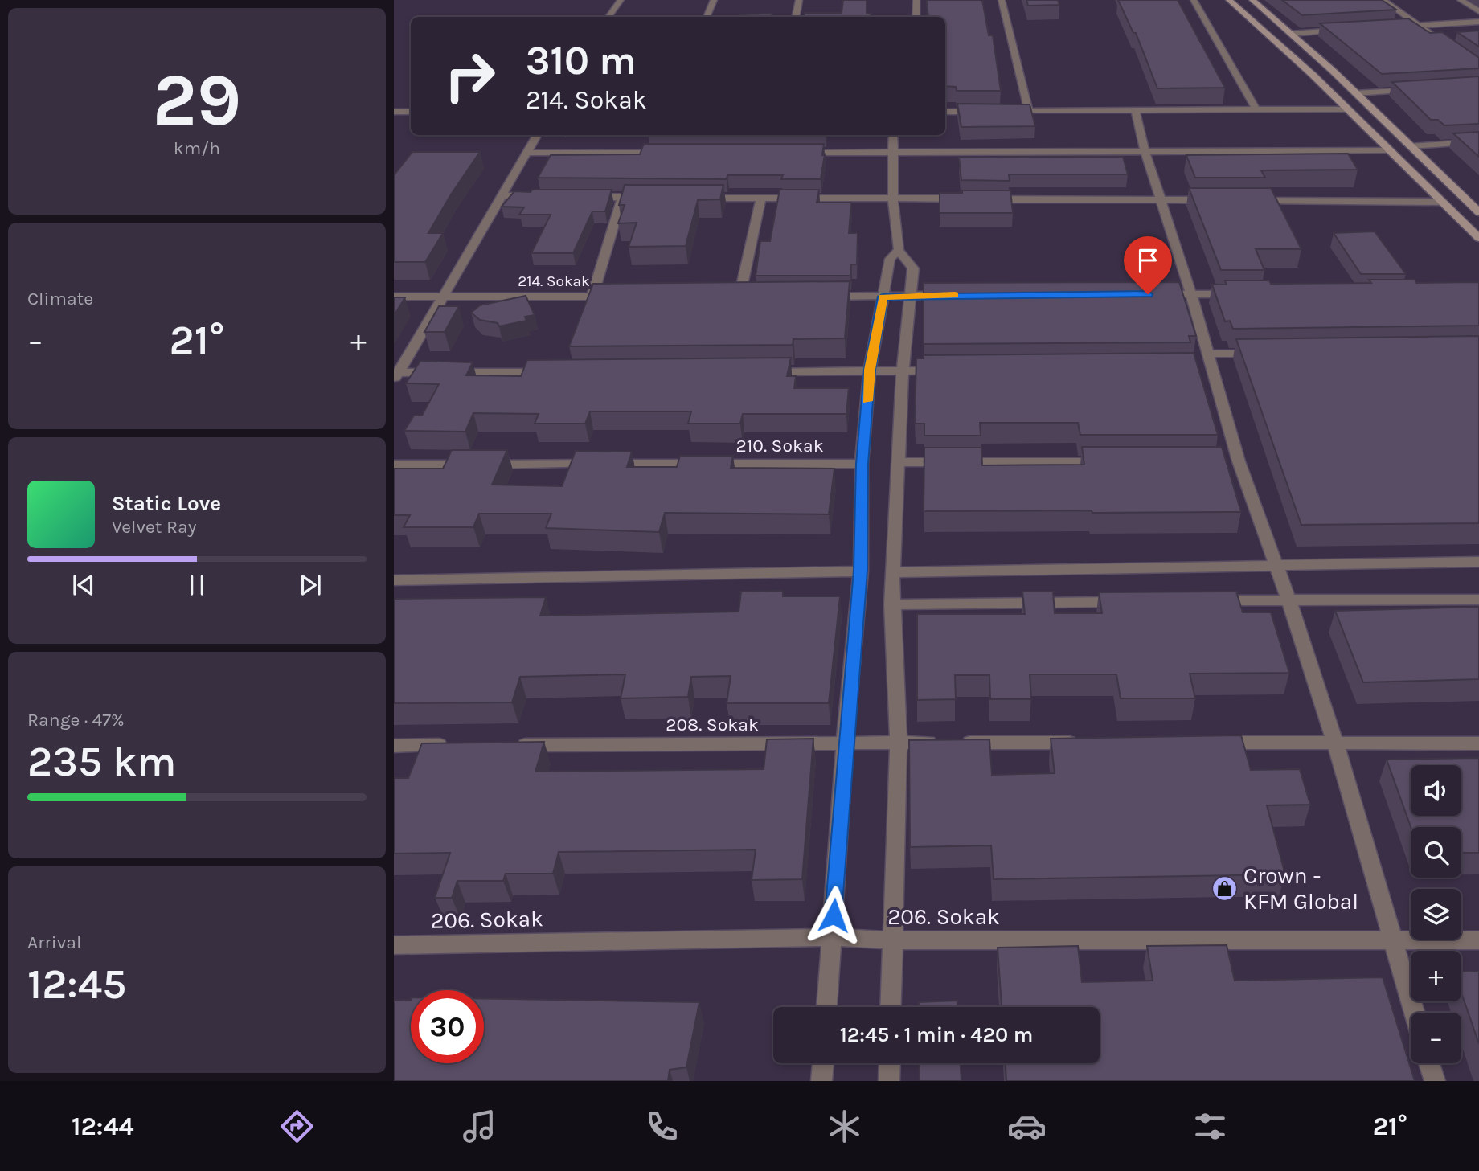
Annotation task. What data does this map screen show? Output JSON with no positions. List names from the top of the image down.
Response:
{
  "streets": {
    "street": [
      "214. Sokak",
      "210. Sokak",
      "208. Sokak",
      "206. Sokak"
    ]
  },
  "places": {
    "shop": ["Crown - KFM Global"]
  },
  "page": {
    "tile": [
      ["29", "km/h"],
      "Climate",
      ["Range · 47%", "235 km"],
      ["Arrival", "12:45"]
    ],
    "turn": ["310 m", "214. Sokak"],
    "heat": ["−", "21°", "+"],
    "song": ["Static Love", "Velvet Ray"],
    "map_buttons": ["+", "−"],
    "limit": "30",
    "trip": "12:45 · 1 min · 420 m",
    "tabs": ["12:44", "21°"]
  }
}
